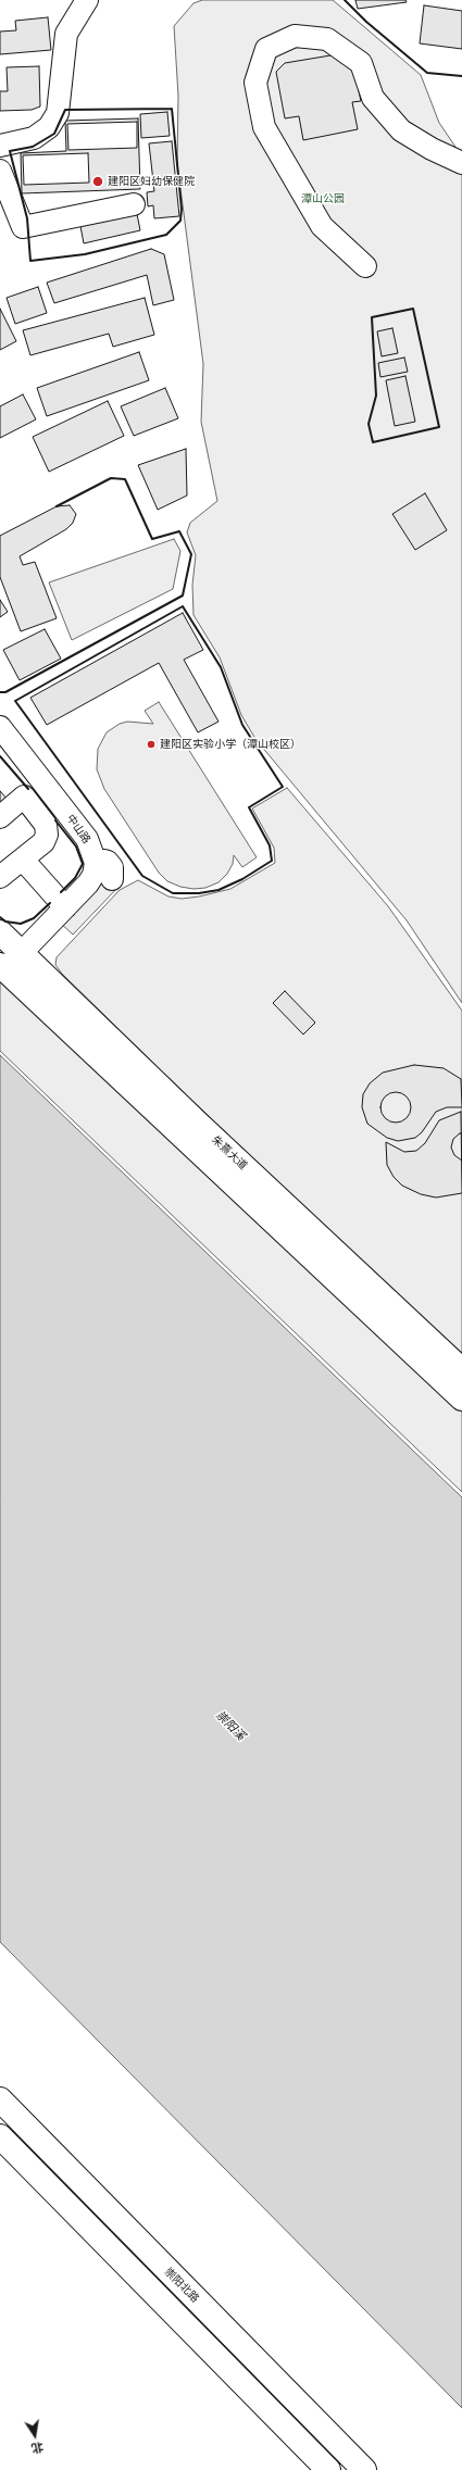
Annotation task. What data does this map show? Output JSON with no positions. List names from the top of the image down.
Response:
{
  "streets": {
    "main road": ["朱熹大道", "崇阳北路"],
    "street": ["中山路"]
  },
  "crossings": [
    ["中山路", "朱熹大道"]
  ],
  "water": ["崇阳溪"],
  "parks": ["潭山公园"],
  "places": ["建阳区妇幼保健院", "建阳区实验小学（潭山校区）"],
  "north": "bottom"
}
